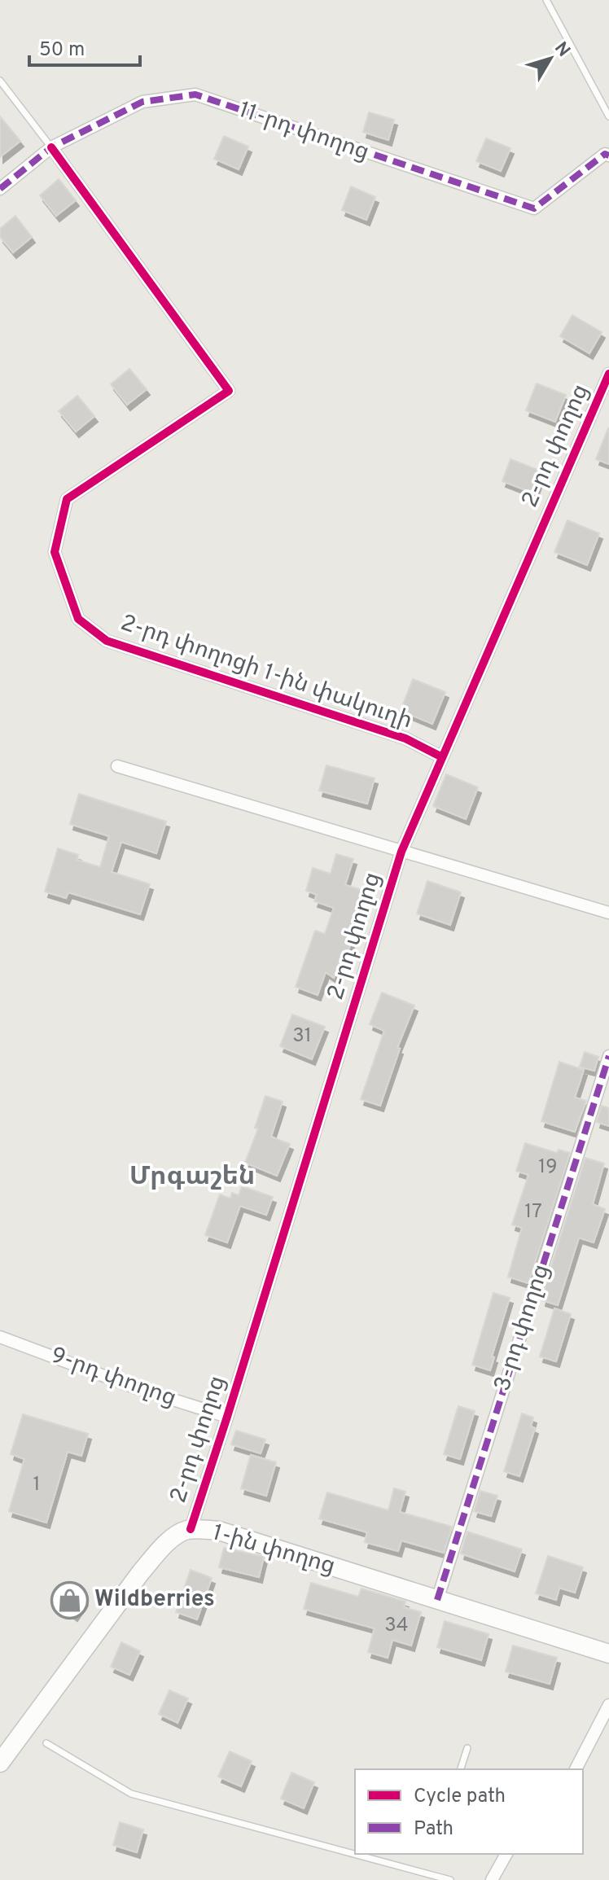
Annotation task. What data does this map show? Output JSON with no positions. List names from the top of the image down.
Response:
{
  "streets": {
    "main road": ["1-ին փողոց"],
    "street": [
      "11-րդ փողոց",
      "2-րդ փողոց",
      "2-րդ փողոցի 1-ին փակուղի",
      "3-րդ փողոց",
      "9-րդ փողոց"
    ]
  },
  "crossings": [
    ["11-րդ փողոց", "2-րդ փողոցի 1-ին փակուղի"],
    ["2-րդ փողոց", "2-րդ փողոցի 1-ին փակուղի"],
    ["2-րդ փողոց", "9-րդ փողոց"],
    ["2-րդ փողոց", "1-ին փողոց"],
    ["3-րդ փողոց", "1-ին փողոց"]
  ],
  "districts": ["Մրգաշեն"],
  "places": {
    "shop": ["Wildberries"]
  },
  "house_numbers": [
    "31",
    "19",
    "17",
    "1",
    "34"
  ],
  "legend": ["Cycle path", "Path"],
  "scale_bar": "50 m",
  "north": "top right"
}
